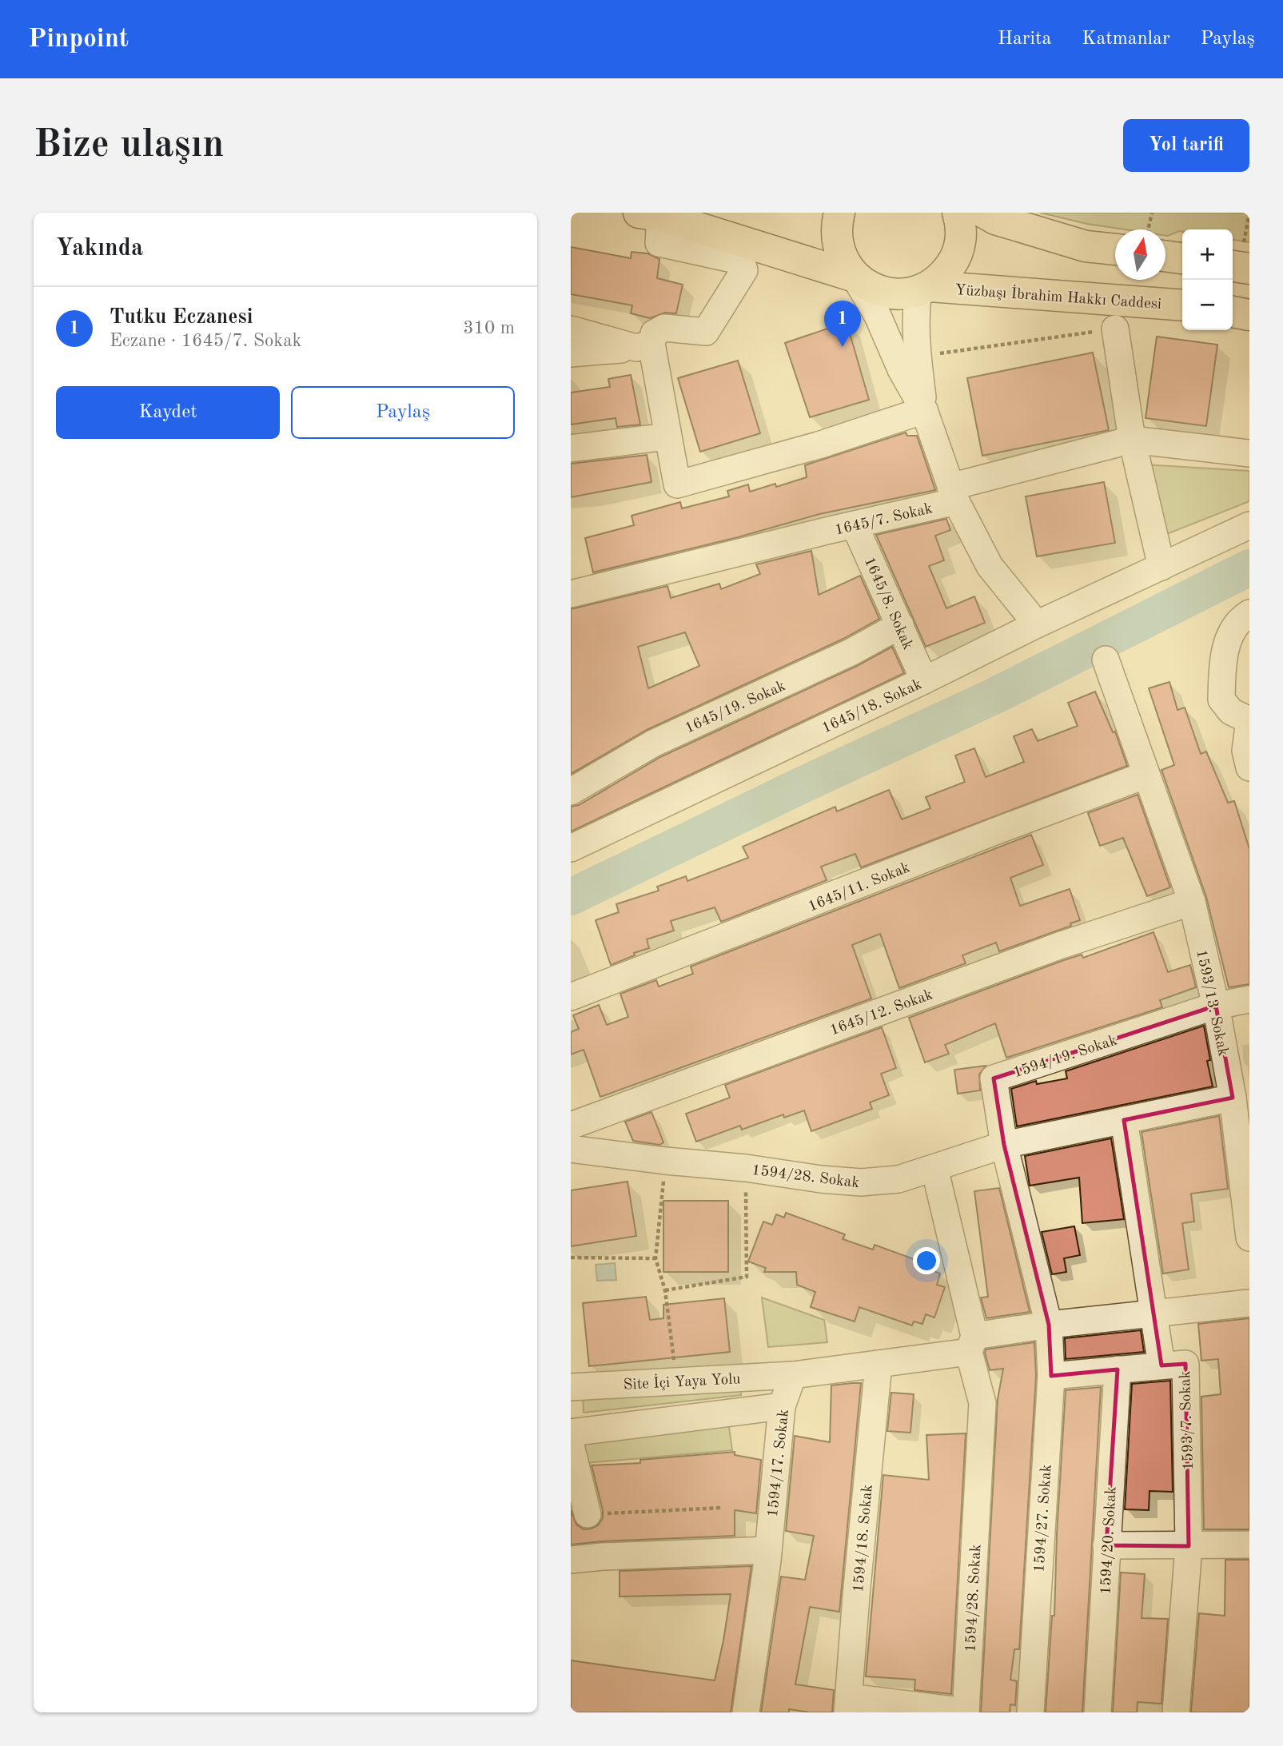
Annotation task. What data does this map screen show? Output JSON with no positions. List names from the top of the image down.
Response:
{
  "streets": {
    "main road": ["Yüzbaşı İbrahim Hakkı Caddesi"],
    "street": [
      "1645/7. Sokak",
      "1645/8. Sokak",
      "1645/18. Sokak",
      "1645/19. Sokak",
      "1645/11. Sokak",
      "1593/13. Sokak",
      "1645/12. Sokak",
      "1594/19. Sokak",
      "1594/28. Sokak",
      "Site İçi Yaya Yolu",
      "1593/7. Sokak",
      "1594/17. Sokak",
      "1594/27. Sokak",
      "1594/18. Sokak",
      "1594/20. Sokak"
    ]
  },
  "crossings": [
    ["1645/7. Sokak", "1645/8. Sokak"],
    ["1645/8. Sokak", "1645/18. Sokak"],
    ["1645/8. Sokak", "1645/19. Sokak"],
    ["1645/11. Sokak", "1593/13. Sokak"],
    ["1593/13. Sokak", "1645/12. Sokak"],
    ["1593/13. Sokak", "1594/19. Sokak"],
    ["1594/19. Sokak", "1594/27. Sokak"],
    ["Site İçi Yaya Yolu", "1594/17. Sokak"]
  ],
  "north": "top",
  "page": {
    "header": "Pinpoint",
    "nav": ["Harita", "Katmanlar", "Paylaş"],
    "buttons": [
      "Yol tarifi",
      ["Kaydet", "Paylaş"]
    ],
    "title": "Bize ulaşın",
    "heading": "Yakında",
    "map_buttons": ["+", "−"],
    "list": [
      {
        "mark": "1",
        "name": "Tutku Eczanesi",
        "note": "Eczane · 1645/7. Sokak",
        "value": "310 m"
      }
    ],
    "pins": "1"
  }
}
